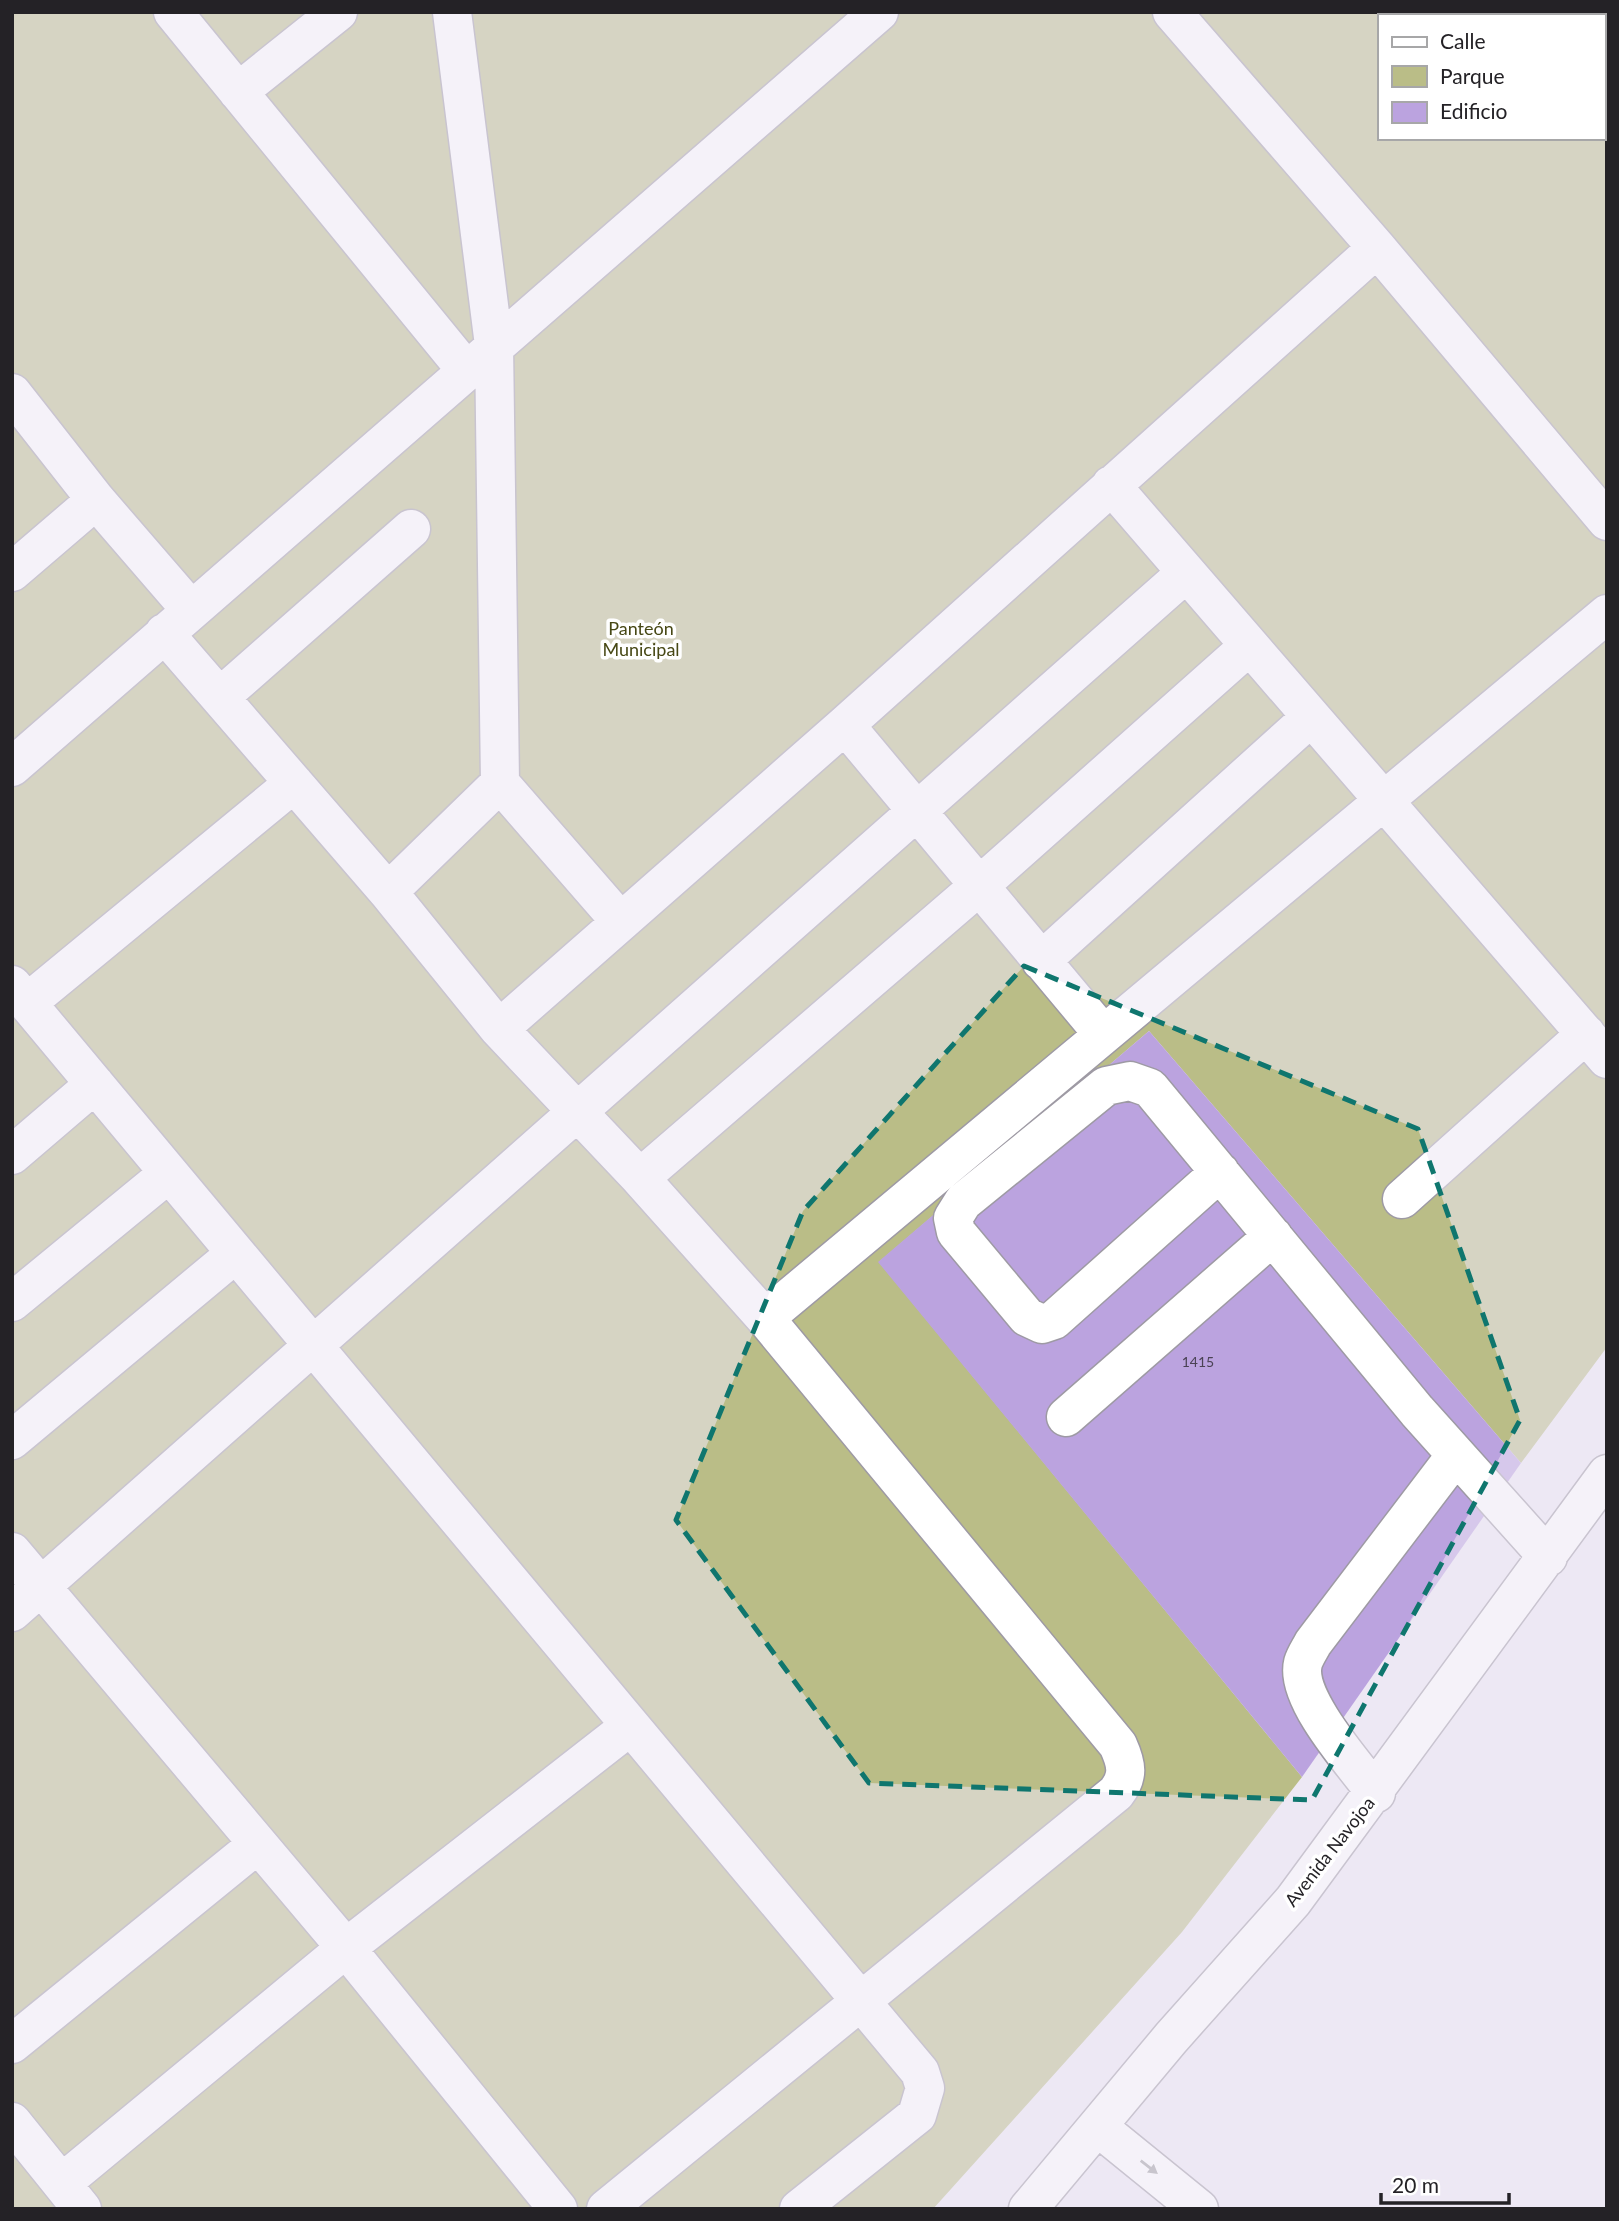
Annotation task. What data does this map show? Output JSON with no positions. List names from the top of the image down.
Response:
{
  "streets": {
    "street": ["Avenida Navojoa"]
  },
  "parks": ["Panteón Municipal"],
  "house_numbers": ["1415"],
  "legend": ["Calle", "Parque", "Edificio"],
  "scale_bar": "20 m"
}
